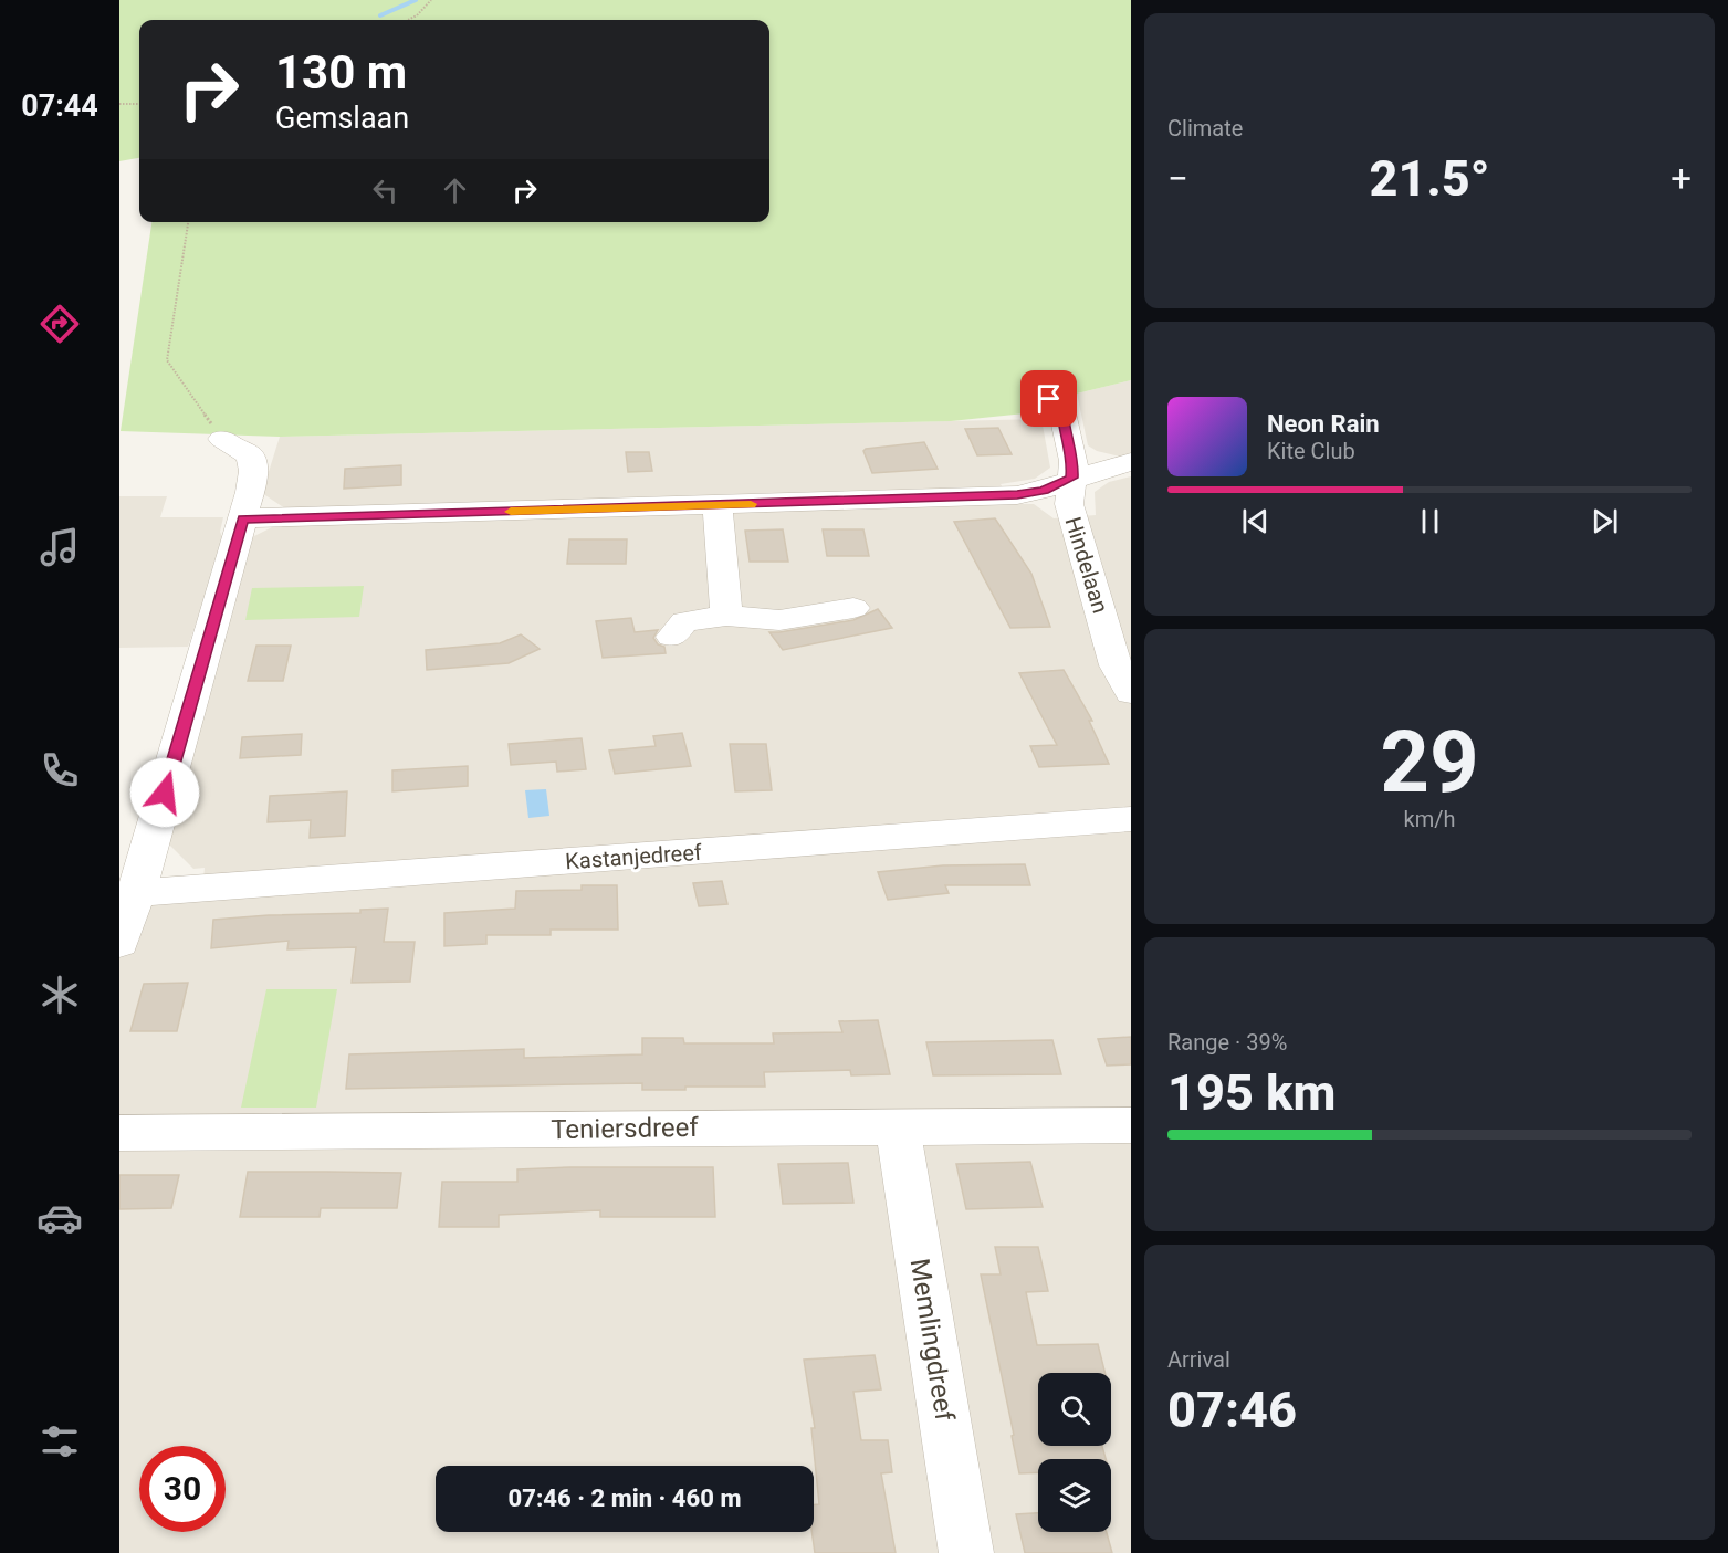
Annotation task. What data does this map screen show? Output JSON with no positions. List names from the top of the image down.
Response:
{
  "streets": {
    "street": [
      "Hindelaan",
      "Kastanjedreef",
      "Teniersdreef",
      "Memlingdreef"
    ]
  },
  "crossings": [
    ["Teniersdreef", "Memlingdreef"]
  ],
  "page": {
    "tabs": "07:44",
    "tile": [
      "Climate",
      ["29", "km/h"],
      ["Range · 39%", "195 km"],
      ["Arrival", "07:46"]
    ],
    "turn": ["130 m", "Gemslaan"],
    "heat": ["−", "21.5°", "+"],
    "song": ["Neon Rain", "Kite Club"],
    "limit": "30",
    "trip": "07:46 · 2 min · 460 m"
  }
}
